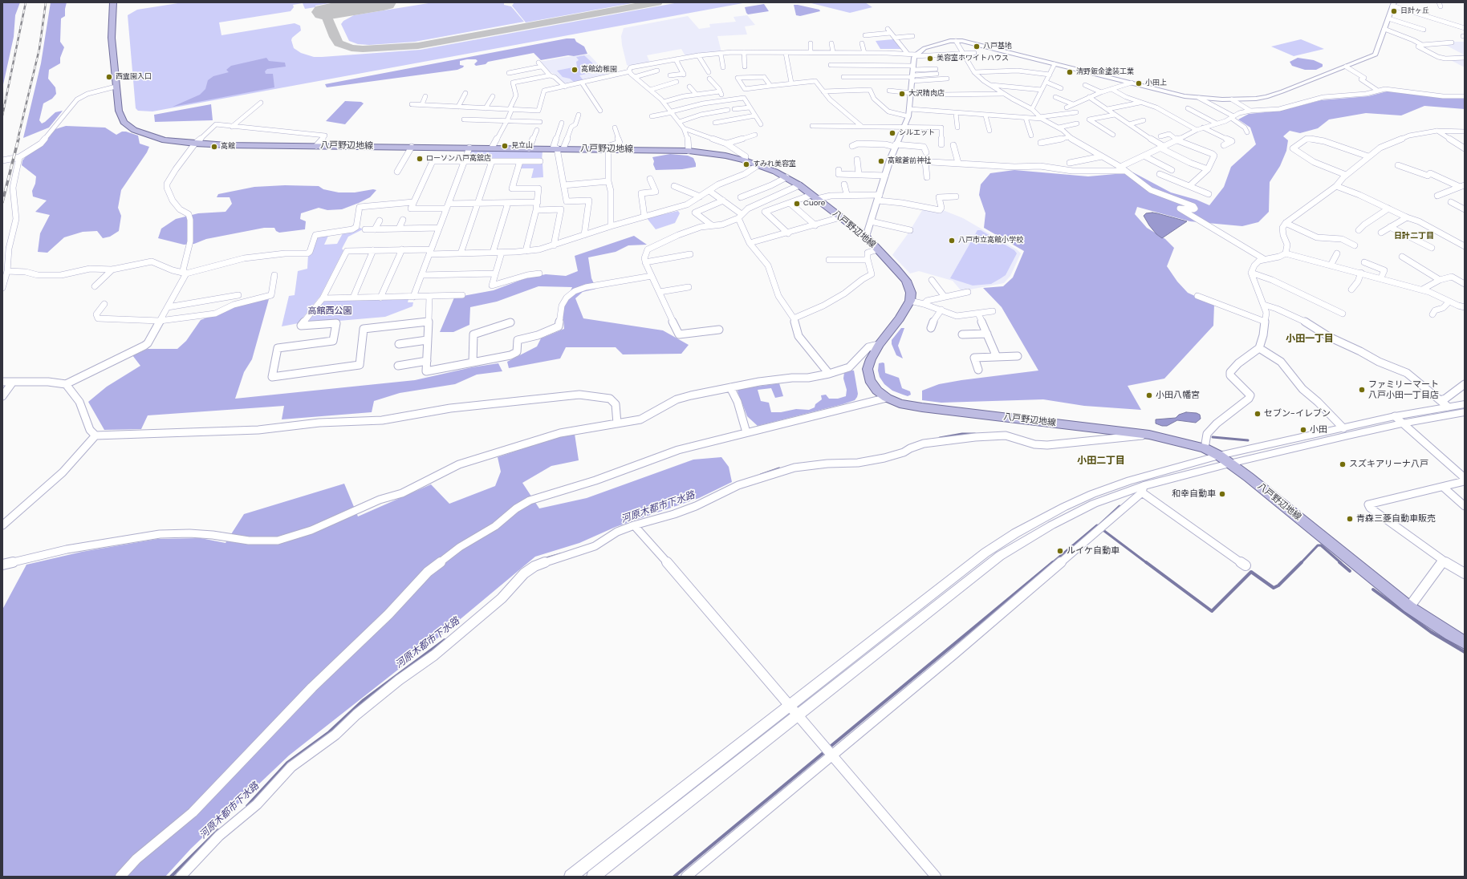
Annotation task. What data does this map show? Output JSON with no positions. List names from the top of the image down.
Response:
{
  "streets": {
    "main road": ["八戸野辺地線"]
  },
  "districts": ["日計二丁目", "小田一丁目", "小田二丁目"],
  "water": ["河原木都市下水路"],
  "parks": ["高館西公園"],
  "places": [
    "日計ヶ丘",
    "八戸基地",
    "美容室ホワイトハウス",
    "高館幼稚園",
    "清野鈑金塗装工業",
    "西霊園入口",
    "小田上",
    "大沢精肉店",
    "シルエット",
    "見立山",
    "高館",
    "ローソン八戸高舘店",
    "髙館蒼前神社",
    "すみれ美容室",
    "Cuore",
    "八戸市立高館小学校",
    "ファミリーマート 八戸小田一丁目店",
    "小田八幡宮",
    "セブン-イレブン",
    "小田",
    "スズキアリーナ八戸",
    "和幸自動車",
    "青森三菱自動車販売",
    "ルイケ自動車"
  ]
}
